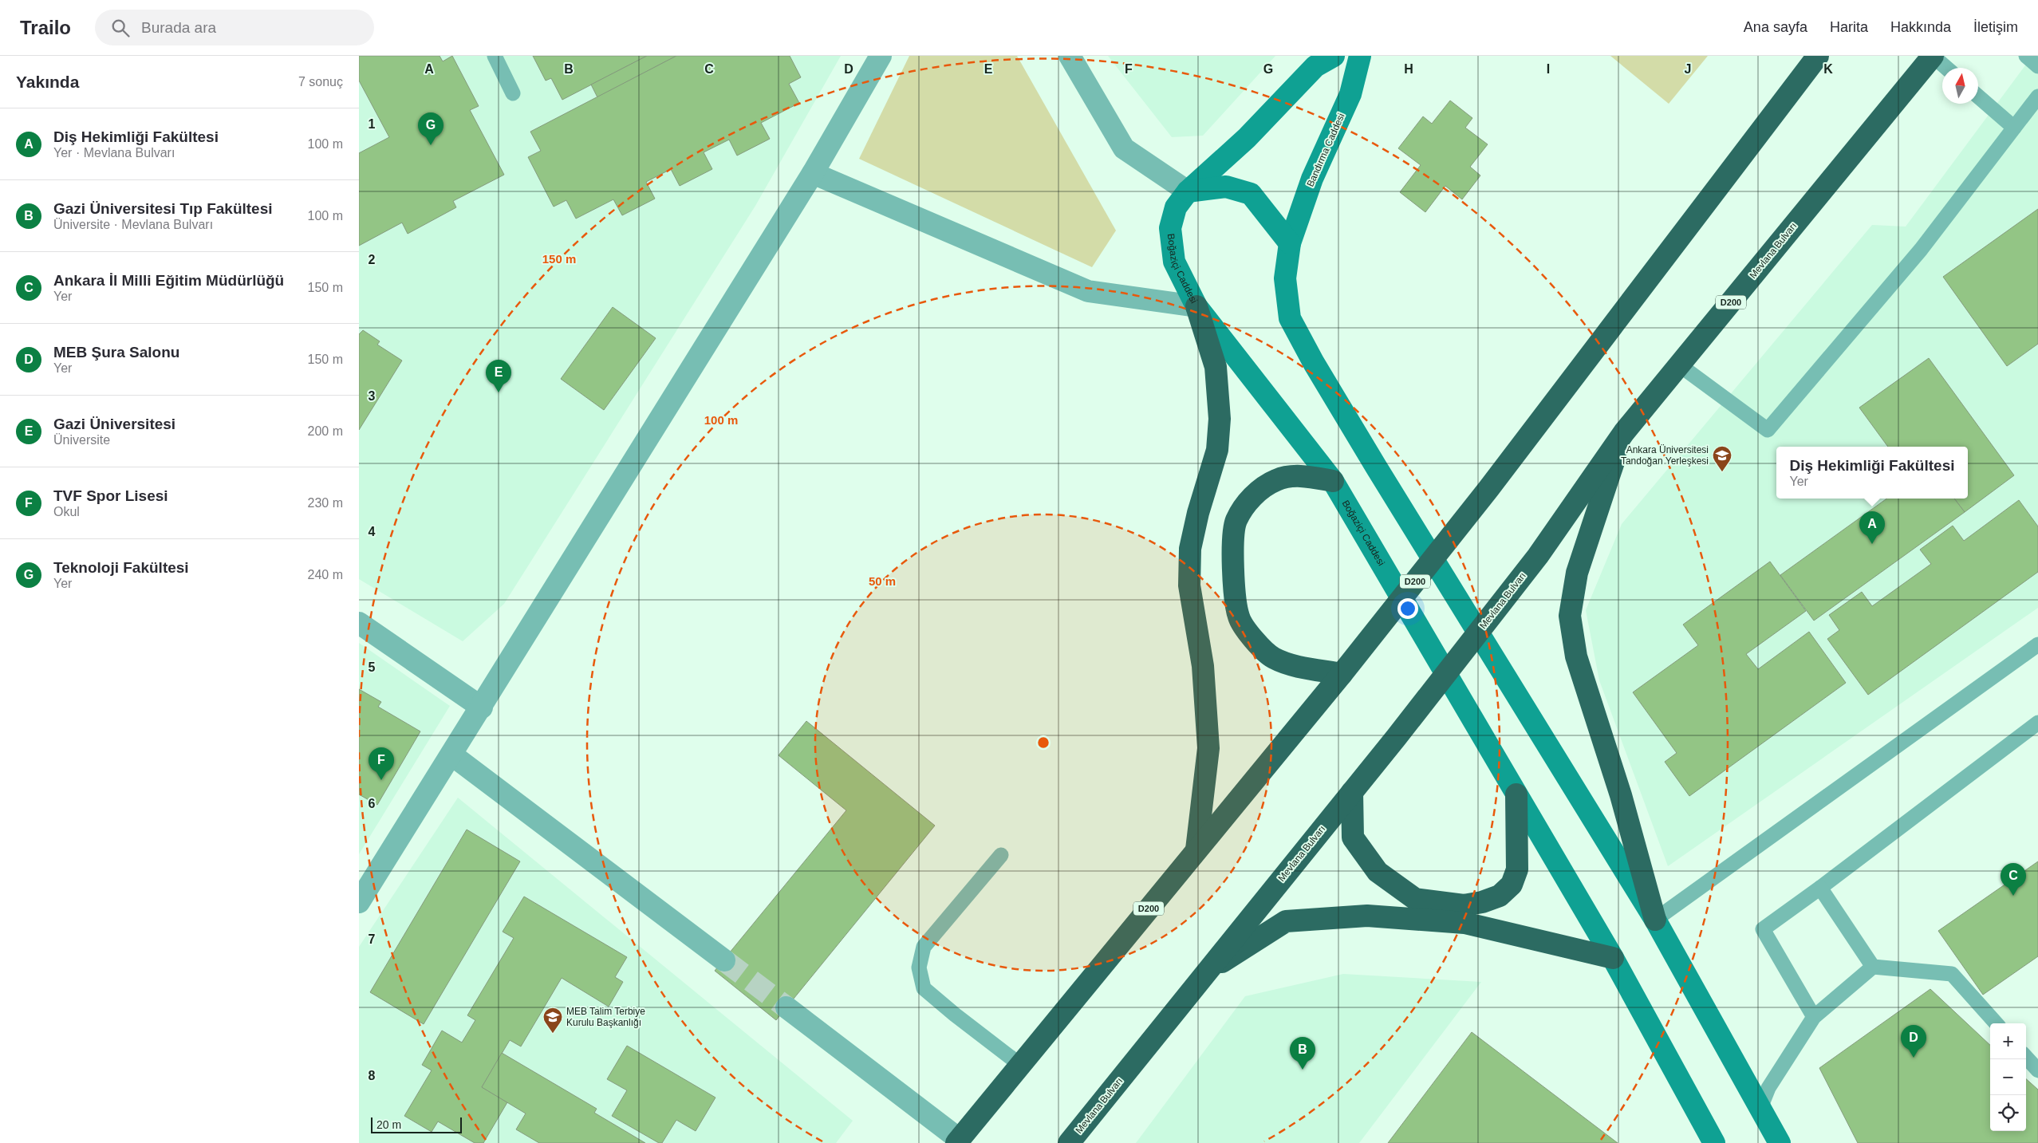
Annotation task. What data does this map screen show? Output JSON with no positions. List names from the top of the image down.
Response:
{
  "streets": {
    "highway": ["Mevlana Bulvarı", "D200"],
    "main road": ["Bandırma Caddesi", "Boğaziçi Caddesi"]
  },
  "places": {
    "school or university": ["Ankara Üniversitesi Tandoğan Yerleşkesi", "MEB Talim Terbiye Kurulu Başkanlığı"]
  },
  "scale_bar": "20 m",
  "north": "top",
  "page": {
    "header": "Trailo",
    "search": "Burada ara",
    "nav": [
      "Ana sayfa",
      "Harita",
      "Hakkında",
      "İletişim"
    ],
    "heading": ["Yakında", "7 sonuç"],
    "list": [
      {
        "mark": "A",
        "name": "Diş Hekimliği Fakültesi",
        "note": "Yer · Mevlana Bulvarı",
        "value": "100 m"
      },
      {
        "mark": "B",
        "name": "Gazi Üniversitesi Tıp Fakültesi",
        "note": "Üniversite · Mevlana Bulvarı",
        "value": "100 m"
      },
      {
        "mark": "C",
        "name": "Ankara İl Milli Eğitim Müdürlüğü",
        "note": "Yer",
        "value": "150 m"
      },
      {
        "mark": "D",
        "name": "MEB Şura Salonu",
        "note": "Yer",
        "value": "150 m"
      },
      {
        "mark": "E",
        "name": "Gazi Üniversitesi",
        "note": "Üniversite",
        "value": "200 m"
      },
      {
        "mark": "F",
        "name": "TVF Spor Lisesi",
        "note": "Okul",
        "value": "230 m"
      },
      {
        "mark": "G",
        "name": "Teknoloji Fakültesi",
        "note": "Yer",
        "value": "240 m"
      }
    ],
    "pins": [
      "G",
      "E",
      "A",
      "F",
      "C",
      "D",
      "B"
    ],
    "popup": ["Diş Hekimliği Fakültesi", "Yer"],
    "map_buttons": ["+", "−"],
    "scale": "20 m"
  },
  "grid": {
    "columns": [
      "A",
      "B",
      "C",
      "D",
      "E",
      "F",
      "G",
      "H",
      "I",
      "J",
      "K"
    ],
    "rows": [
      "1",
      "2",
      "3",
      "4",
      "5",
      "6",
      "7",
      "8"
    ]
  },
  "rings": ["150 m", "100 m", "50 m"]
}
